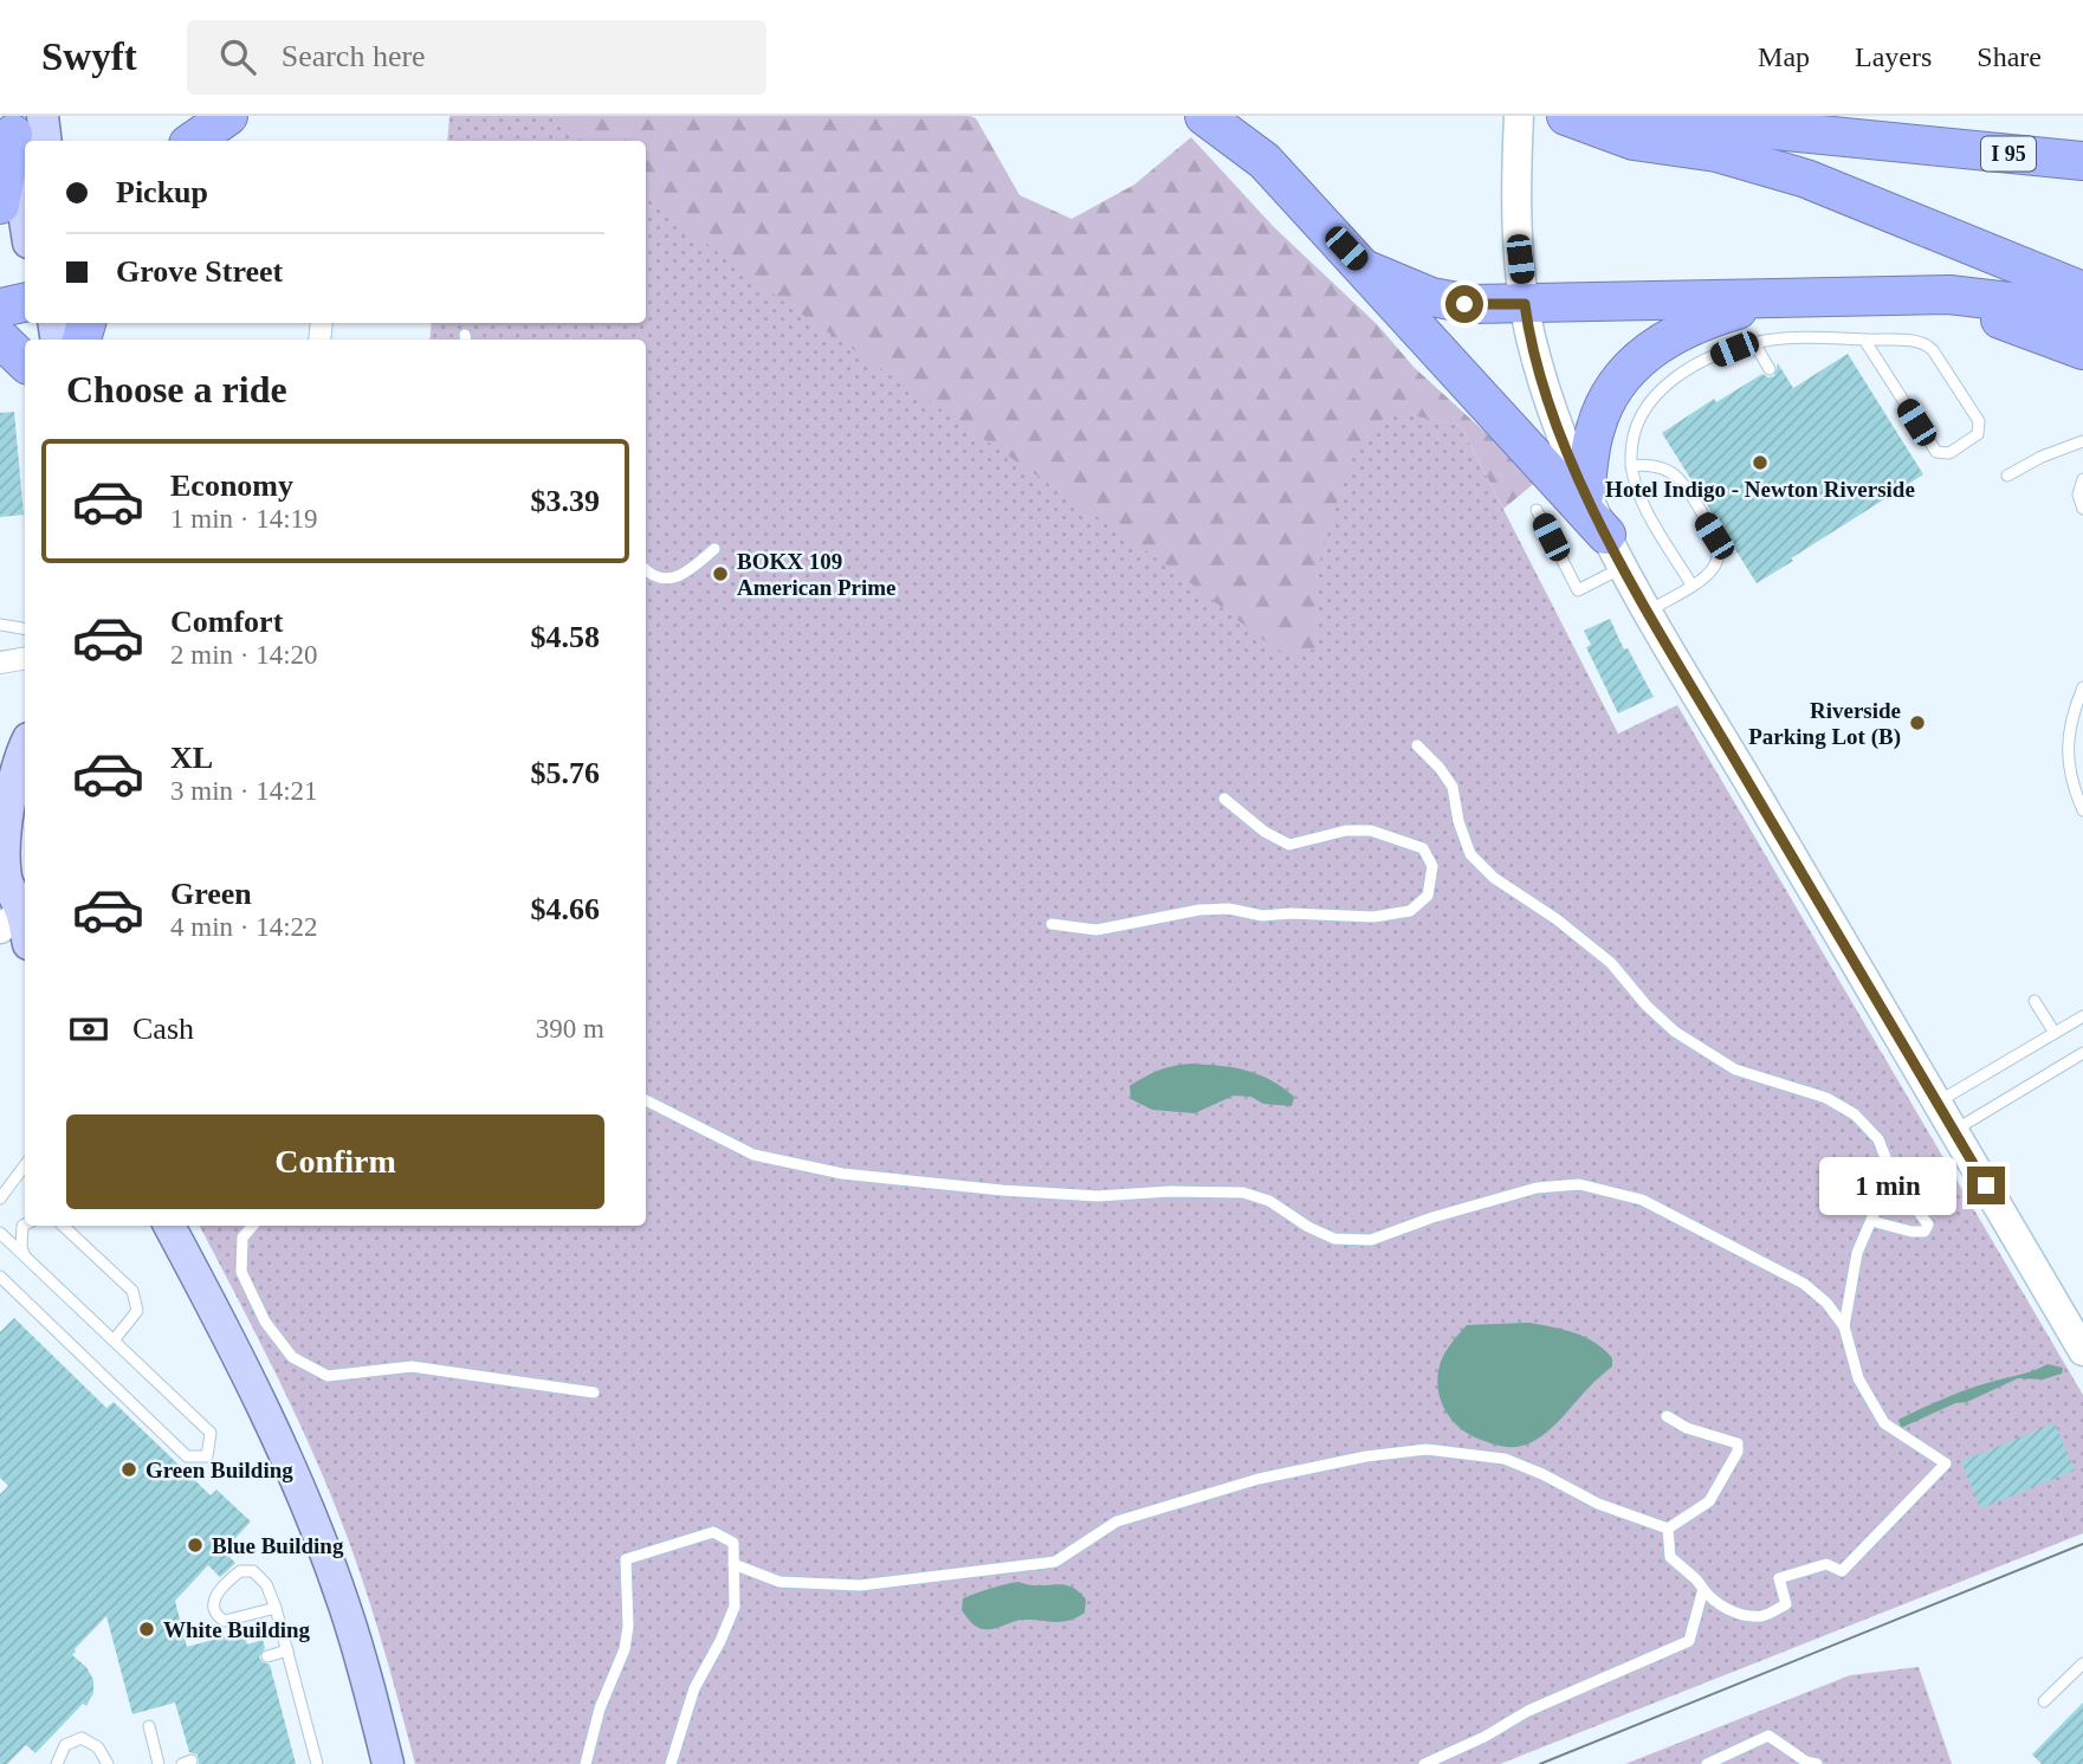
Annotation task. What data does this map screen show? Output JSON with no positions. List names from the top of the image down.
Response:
{
  "streets": {
    "highway": ["I 95"]
  },
  "places": [
    "Hotel Indigo - Newton Riverside",
    "BOKX 109 American Prime",
    "Riverside Parking Lot (B)",
    "Green Building",
    "Blue Building",
    "White Building"
  ],
  "page": {
    "header": "Swyft",
    "search": "Search here",
    "nav": ["Map", "Layers", "Share"],
    "banner": ["Pickup", "Grove Street"],
    "heading": "Choose a ride",
    "list": [
      {
        "name": "Economy",
        "note": "1 min · 14:19",
        "value": "$3.39"
      },
      {
        "name": "Comfort",
        "note": "2 min · 14:20",
        "value": "$4.58"
      },
      {
        "name": "XL",
        "note": "3 min · 14:21",
        "value": "$5.76"
      },
      {
        "name": "Green",
        "note": "4 min · 14:22",
        "value": "$4.66"
      }
    ],
    "pay": ["Cash", "390 m"],
    "buttons": "Confirm",
    "bubble": "1 min"
  }
}
